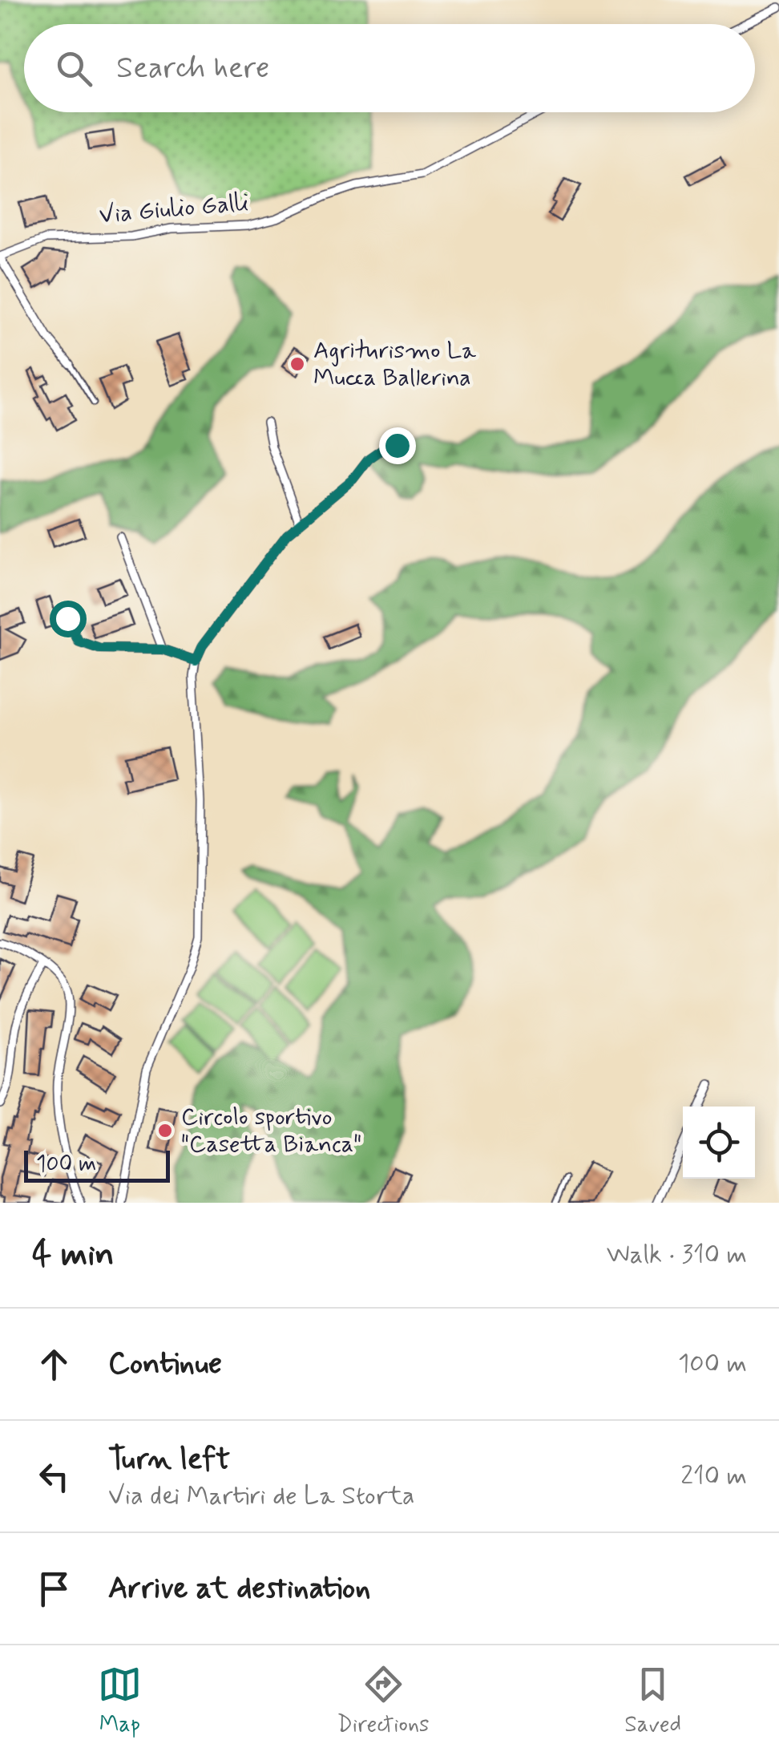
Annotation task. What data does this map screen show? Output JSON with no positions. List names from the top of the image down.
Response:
{
  "streets": {
    "street": ["Via Giulio Galli"]
  },
  "places": ["Agriturismo La Mucca Ballerina", "Circolo sportivo \"Casetta Bianca\""],
  "scale_bar": "100 m",
  "page": {
    "search": "Search here",
    "scale": "100 m",
    "heading": ["4 min", "Walk · 310 m"],
    "list": [
      ["Continue", "100 m"],
      ["Turn left", "Via dei Martiri de La Storta", "210 m"],
      "Arrive at destination"
    ],
    "nav": ["Map", "Directions", "Saved"]
  }
}
